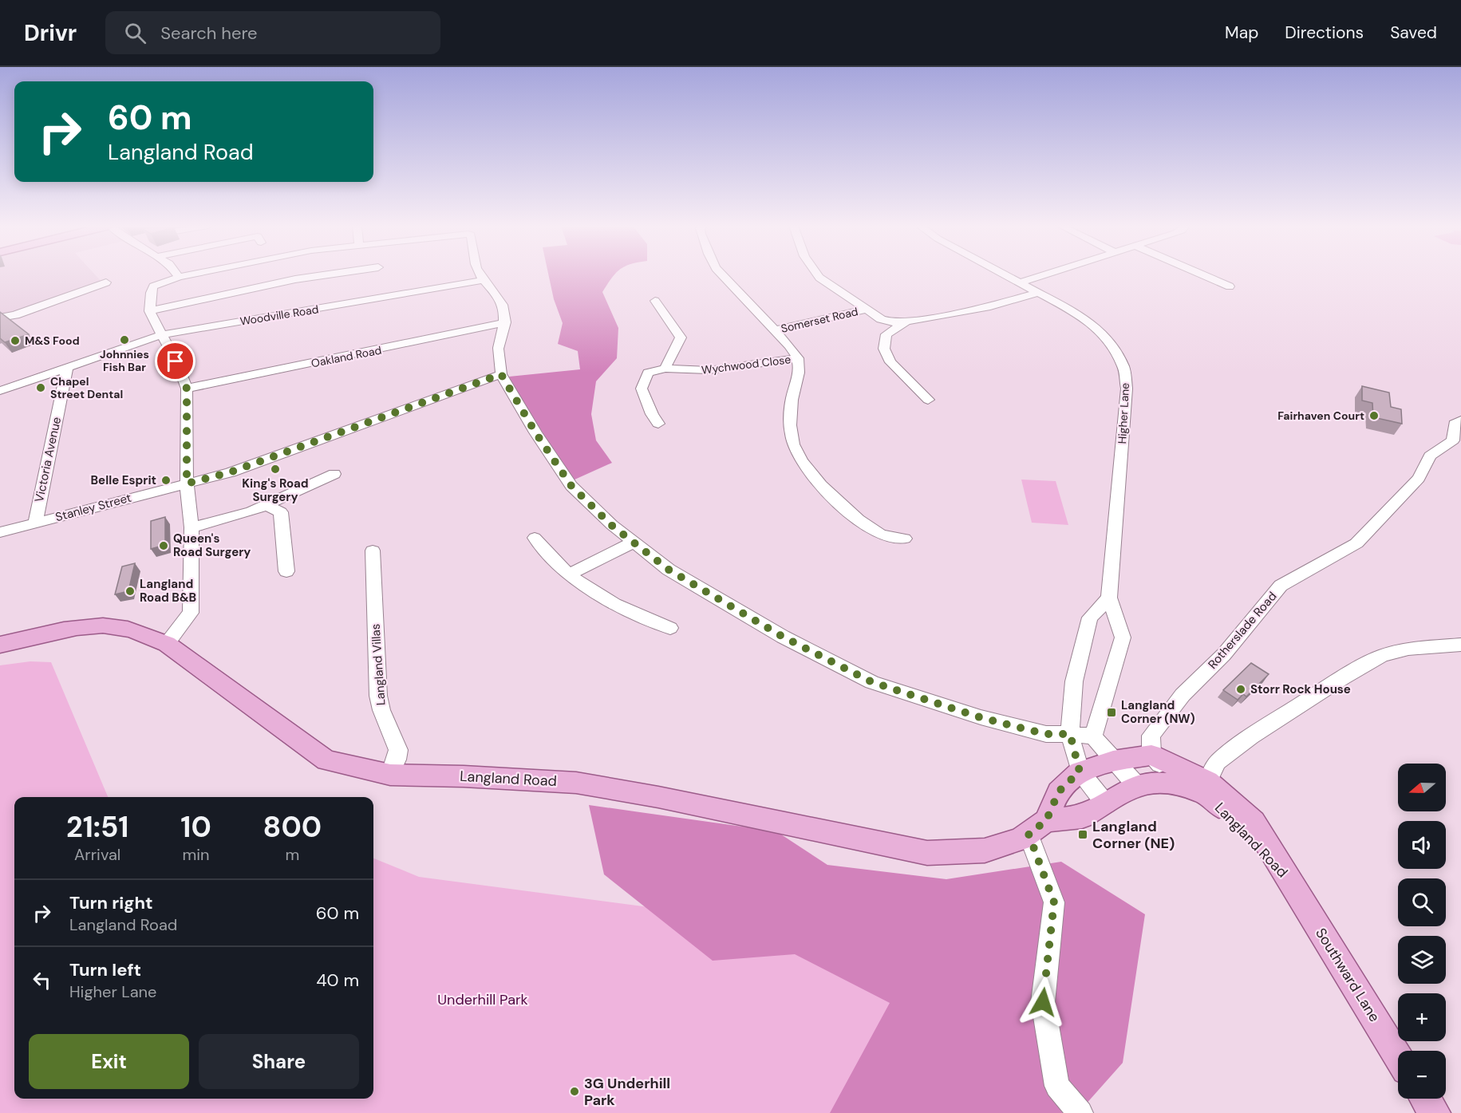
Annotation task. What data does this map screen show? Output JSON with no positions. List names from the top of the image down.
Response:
{
  "streets": {
    "main road": ["Langland Road", "Southward Lane"],
    "street": [
      "Woodville Road",
      "Somerset Road",
      "Oakland Road",
      "Wychwood Close",
      "Higher Lane",
      "Victoria Avenue",
      "Stanley Street",
      "Rotherslade Road",
      "Langland Villas"
    ]
  },
  "crossings": [
    ["Woodville Road", "Victoria Avenue"],
    ["Somerset Road", "Wychwood Close"],
    ["Victoria Avenue", "Stanley Street"],
    ["Rotherslade Road", "Langland Road"],
    ["Langland Villas", "Langland Road"],
    ["Langland Road", "Southward Lane"]
  ],
  "parks": ["Underhill Park"],
  "places": {
    "other": [
      "Johnnies Fish Bar",
      "M&S Food",
      "Chapel Street Dental",
      "Fairhaven Court",
      "King's Road Surgery",
      "Belle Esprit",
      "Queen's Road Surgery",
      "Langland Road B&B",
      "Storr Rock House",
      "3G Underhill Park"
    ],
    "transit": ["Langland Corner (NW)", "Langland Corner (NE)"]
  },
  "north": "left",
  "page": {
    "header": "Drivr",
    "search": "Search here",
    "nav": ["Map", "Directions", "Saved"],
    "turn": ["60 m", "Langland Road"],
    "map_buttons": ["+", "−"],
    "eta": [
      "21:51",
      "Arrival",
      "10",
      "min",
      "800",
      "m"
    ],
    "list": [
      {
        "name": "Turn right",
        "note": "Langland Road",
        "value": "60 m"
      },
      {
        "name": "Turn left",
        "note": "Higher Lane",
        "value": "40 m"
      }
    ],
    "buttons": ["Exit", "Share"]
  }
}
